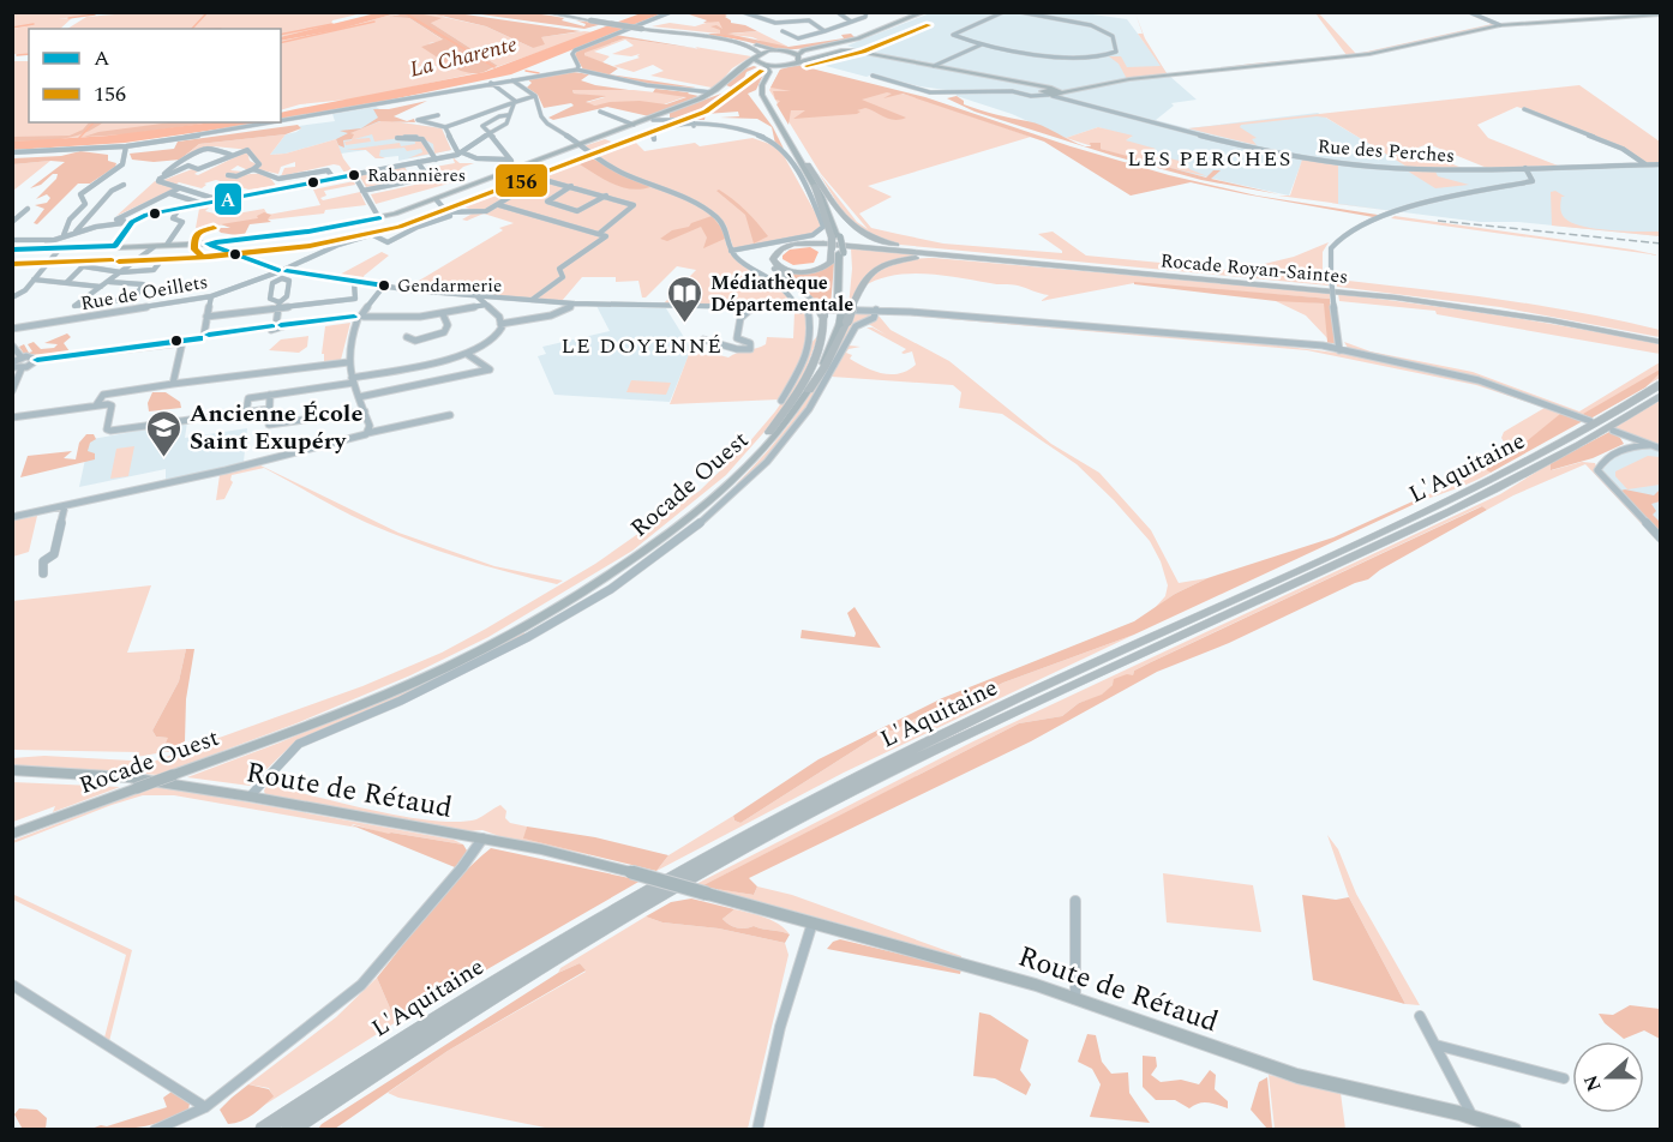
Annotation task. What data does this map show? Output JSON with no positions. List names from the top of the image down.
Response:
{
  "streets": {
    "highway": ["Rocade Royan-Saintes", "L'Aquitaine"],
    "main road": ["Rocade Ouest", "Route de Rétaud"],
    "street": ["Rue des Perches", "Rue de Oeillets"]
  },
  "crossings": [
    ["Rocade Royan-Saintes", "Rocade Ouest"]
  ],
  "districts": ["LES PERCHES", "LE DOYENNÉ"],
  "water": ["La Charente"],
  "places": {
    "other": ["Rabannières", "Gendarmerie"],
    "library": ["Médiathèque Départementale"],
    "school or university": ["Ancienne École Saint Exupéry"]
  },
  "lines": ["transit line 156", "transit line A"],
  "legend": ["A", "156"],
  "north": "left"
}
